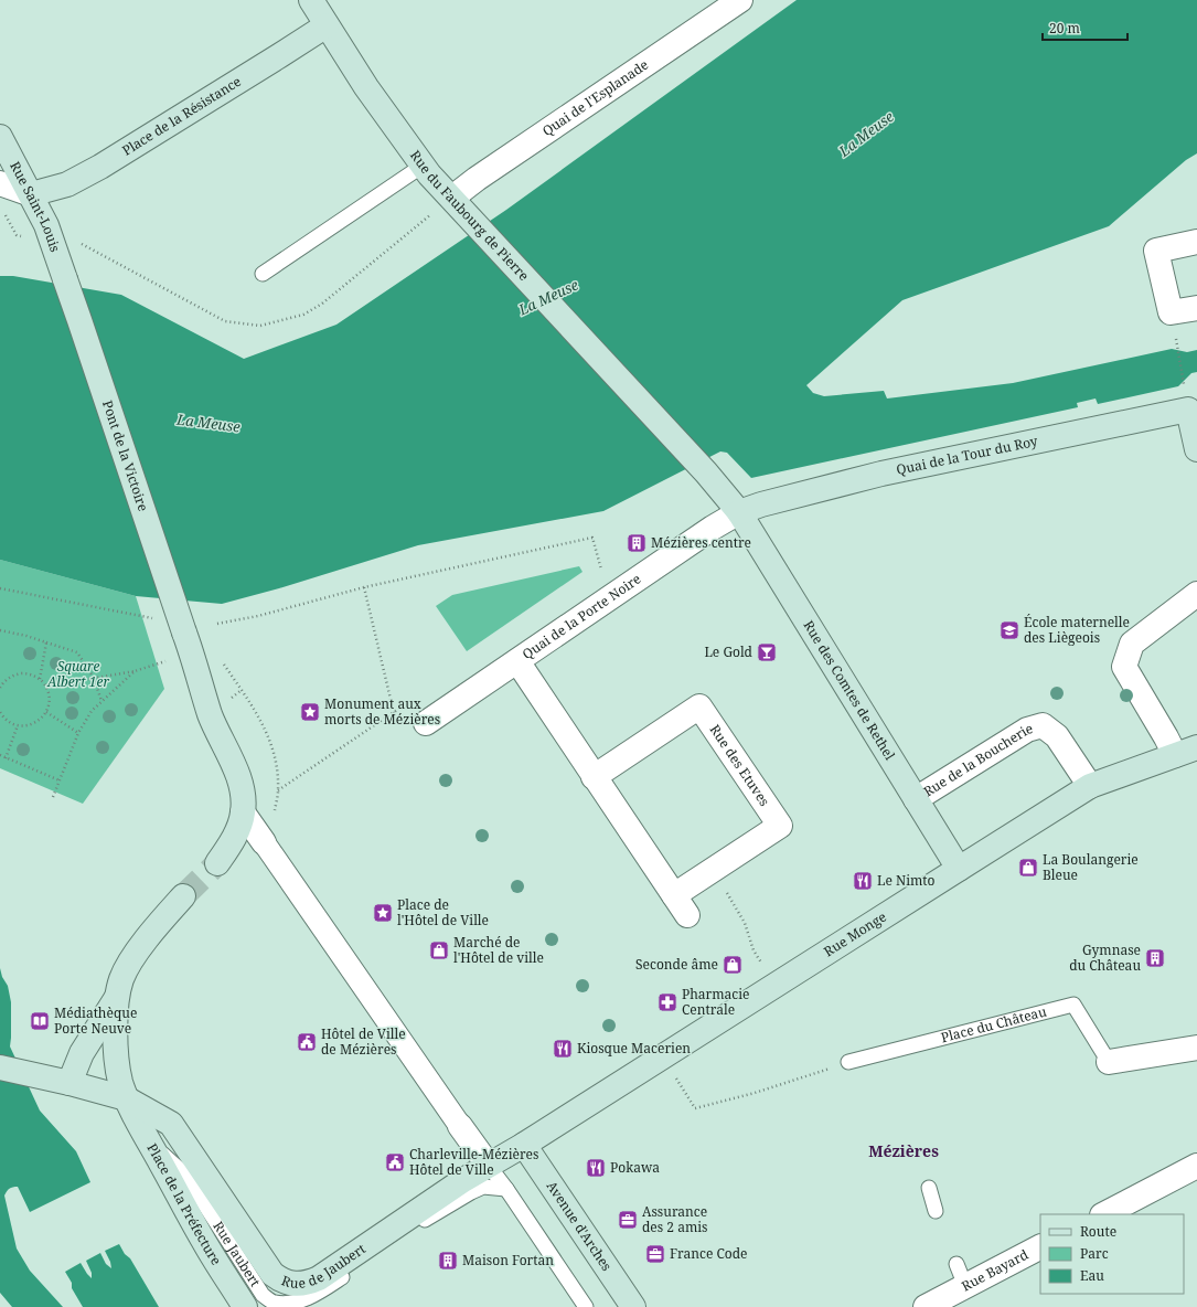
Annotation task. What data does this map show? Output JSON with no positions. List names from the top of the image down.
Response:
{
  "streets": {
    "main road": [
      "Place de la Résistance",
      "Rue Saint-Louis",
      "Rue du Faubourg de Pierre",
      "Pont de la Victoire",
      "Quai de la Tour du Roy",
      "Rue des Comtes de Rethel",
      "Rue Monge",
      "Place de la Préfecture",
      "Avenue d'Arches",
      "Rue de Jaubert"
    ],
    "street": [
      "Quai de l'Esplanade",
      "Quai de la Porte Noire",
      "Rue de la Boucherie",
      "Rue des Etuves",
      "Rue Bayard"
    ],
    "lane": ["Place du Château", "Rue Jaubert"]
  },
  "crossings": [
    ["Quai de l'Esplanade", "Rue du Faubourg de Pierre"],
    ["Place de la Résistance", "Rue Saint-Louis"],
    ["Place de la Résistance", "Rue du Faubourg de Pierre"],
    ["Rue Saint-Louis", "Pont de la Victoire"],
    ["Rue du Faubourg de Pierre", "Quai de la Tour du Roy"],
    ["Rue du Faubourg de Pierre", "Quai de la Porte Noire"],
    ["Rue du Faubourg de Pierre", "Rue des Comtes de Rethel"],
    ["Quai de la Tour du Roy", "Quai de la Porte Noire"],
    ["Quai de la Tour du Roy", "Rue des Comtes de Rethel"],
    ["Quai de la Porte Noire", "Rue des Comtes de Rethel"],
    ["Rue des Comtes de Rethel", "Rue de la Boucherie"],
    ["Rue des Comtes de Rethel", "Rue Monge"],
    ["Rue de la Boucherie", "Rue Monge"],
    ["Rue Monge", "Avenue d'Arches"],
    ["Rue Monge", "Rue de Jaubert"],
    ["Place de la Préfecture", "Rue Jaubert"],
    ["Place de la Préfecture", "Rue de Jaubert"],
    ["Avenue d'Arches", "Rue de Jaubert"]
  ],
  "districts": ["Mézières"],
  "water": ["La Meuse"],
  "parks": ["Square Albert 1er"],
  "places": {
    "building": ["Mézières centre", "Gymnase du Château", "Maison Fortan"],
    "school or university": ["École maternelle des Liègeois"],
    "bar": ["Le Gold"],
    "place": ["Monument aux morts de Mézières", "Place de l'Hôtel de Ville"],
    "shop": ["La Boulangerie Bleue", "Marché de l'Hôtel de ville", "Seconde âme"],
    "restaurant": ["Le Nimto", "Kiosque Macerien", "Pokawa"],
    "pharmacy": ["Pharmacie Centrale"],
    "library": ["Médiathèque Porte Neuve"],
    "public building": ["Hôtel de Ville de Mézières", "Charleville-Mézières Hôtel de Ville"],
    "office": ["Assurance des 2 amis", "France Code"]
  },
  "legend": ["Route", "Parc", "Eau"],
  "scale_bar": "20 m"
}
